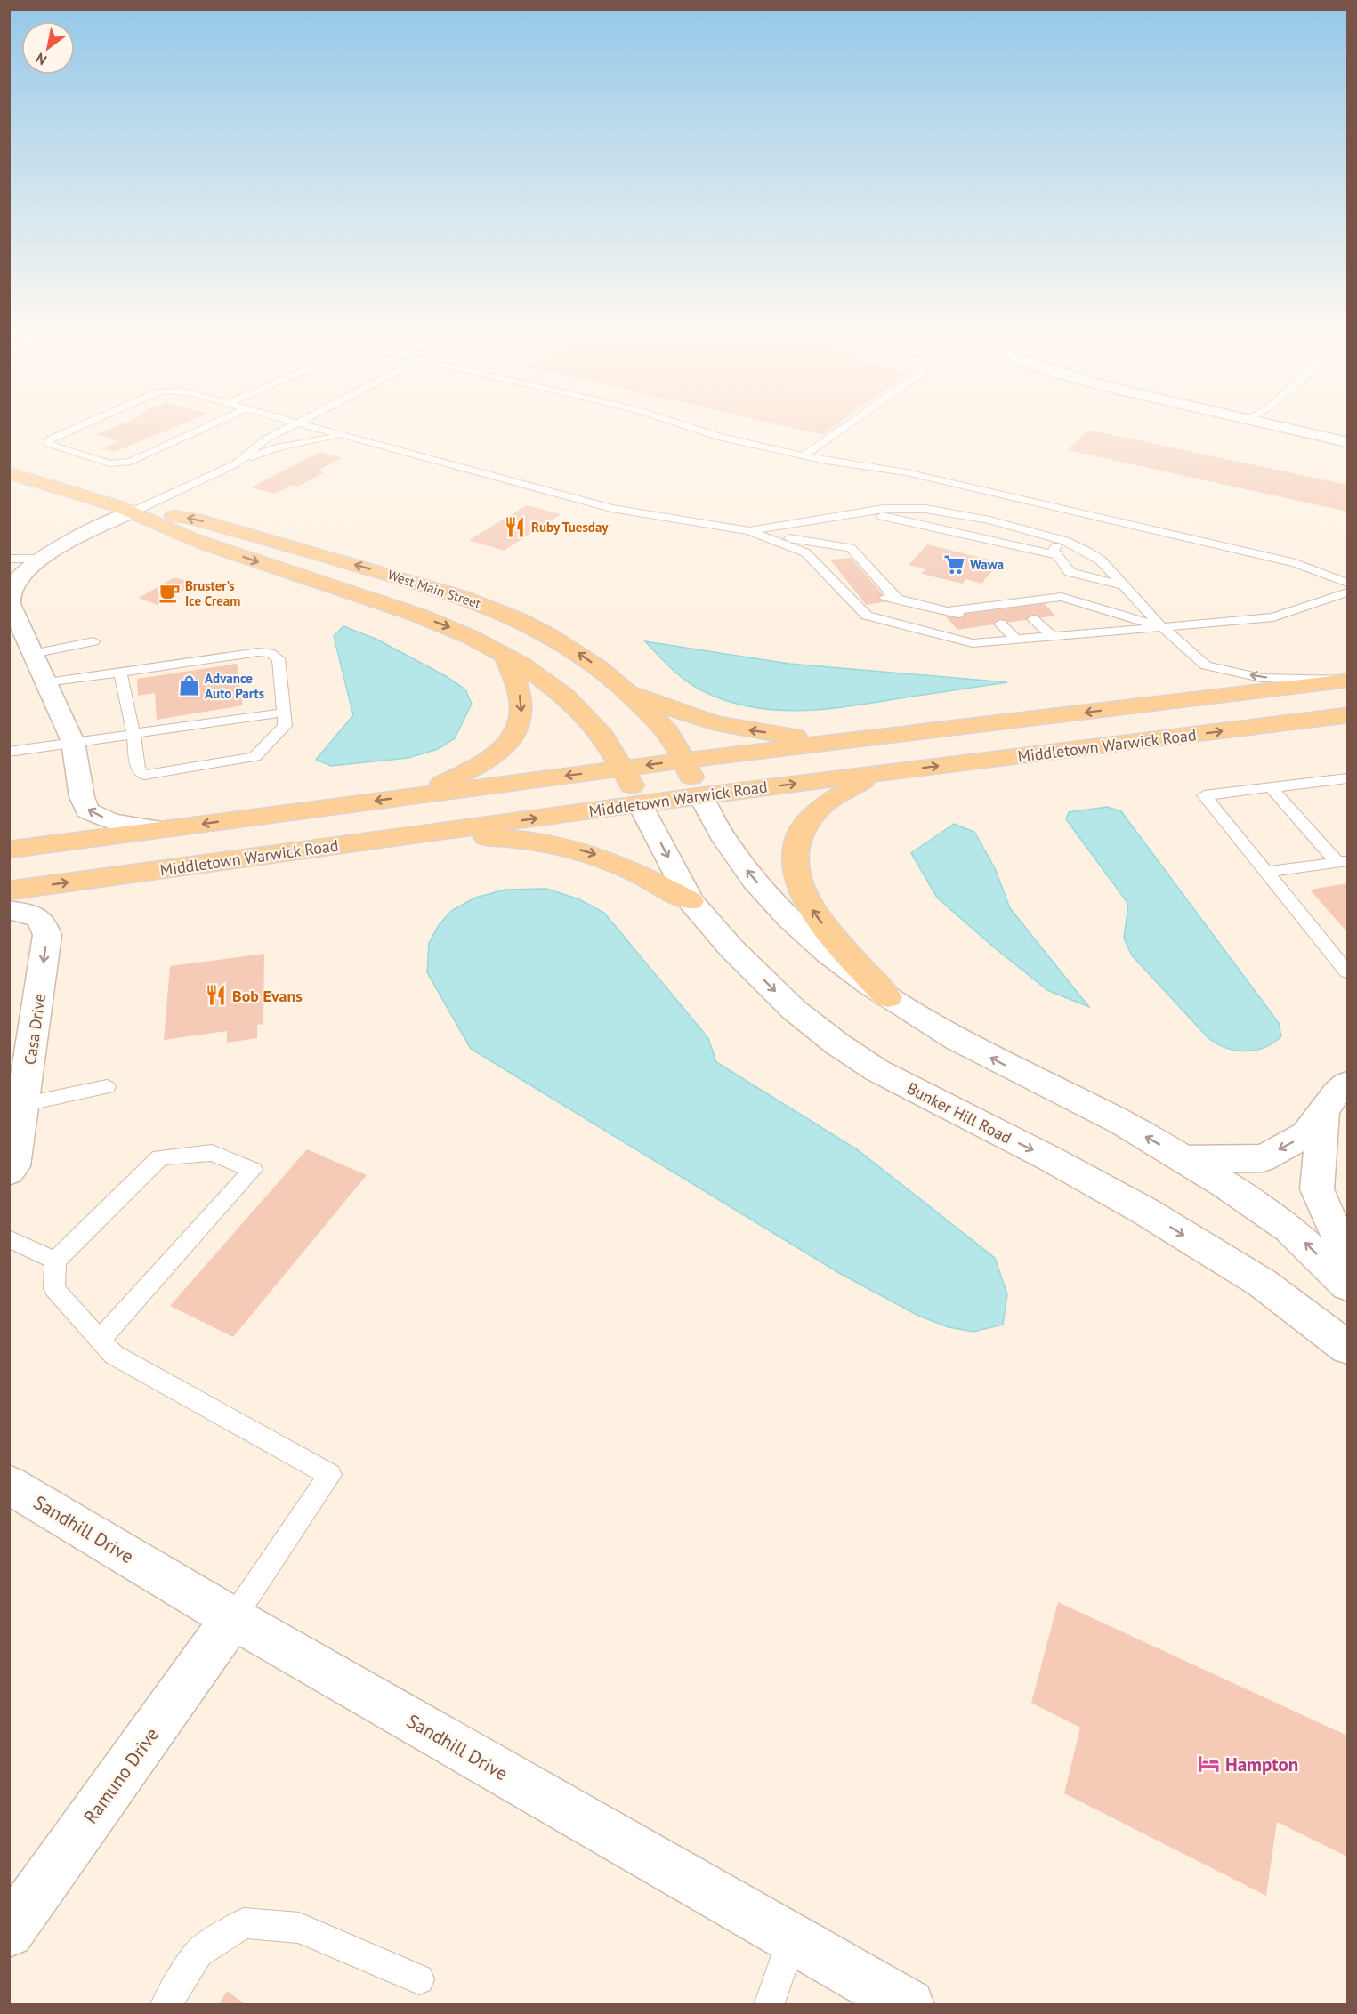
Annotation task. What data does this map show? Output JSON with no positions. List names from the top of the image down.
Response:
{
  "streets": {
    "main road": ["West Main Street", "Middletown Warwick Road"],
    "street": [
      "Casa Drive",
      "Bunker Hill Road",
      "Sandhill Drive",
      "Ramuno Drive"
    ]
  },
  "crossings": [
    ["West Main Street", "Middletown Warwick Road"],
    ["West Main Street", "Bunker Hill Road"],
    ["Middletown Warwick Road", "Bunker Hill Road"],
    ["Sandhill Drive", "Ramuno Drive"]
  ],
  "one_way": ["Casa Drive"],
  "places": {
    "restaurant": ["Ruby Tuesday", "Bob Evans"],
    "supermarket": ["Wawa"],
    "cafe": ["Bruster's Ice Cream"],
    "shop": ["Advance Auto Parts"],
    "hotel": ["Hampton"]
  },
  "north": "bottom left"
}
